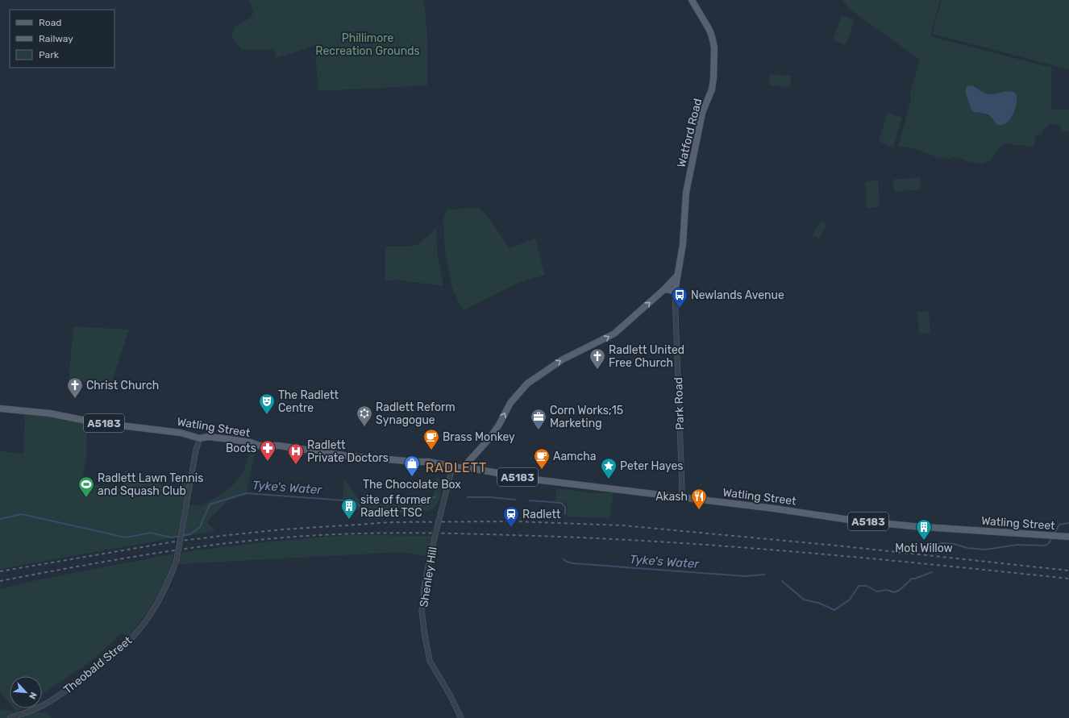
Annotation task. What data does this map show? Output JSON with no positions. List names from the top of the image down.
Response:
{
  "streets": {
    "main road": ["Watford Road", "A5183", "Watling Street"],
    "street": ["Park Road", "Shenley Hill", "Theobald Street"]
  },
  "crossings": [
    ["Watford Road", "Park Road"],
    ["Park Road", "Watling Street"],
    ["Watling Street", "Shenley Hill"],
    ["Watling Street", "Theobald Street"]
  ],
  "districts": ["RADLETT"],
  "water": ["Tyke's Water"],
  "parks": ["Phillimore Recreation Grounds"],
  "places": {
    "bus stop": ["Newlands Avenue"],
    "church": ["Radlett United Free Church", "Christ Church"],
    "theatre": ["The Radlett Centre"],
    "synagogue": ["Radlett Reform Synagogue"],
    "office": ["Corn Works;15 Marketing"],
    "cafe": ["Brass Monkey", "Aamcha"],
    "pharmacy": ["Boots"],
    "hospital": ["Radlett Private Doctors"],
    "shop": ["The Chocolate Box"],
    "place": ["Peter Hayes"],
    "sports": ["Radlett Lawn Tennis and Squash Club"],
    "restaurant": ["Akash"],
    "building": ["site of former Radlett TSC", "Moti Willow"],
    "station": ["Radlett"]
  },
  "legend": ["Road", "Railway", "Park"],
  "north": "bottom right"
}
